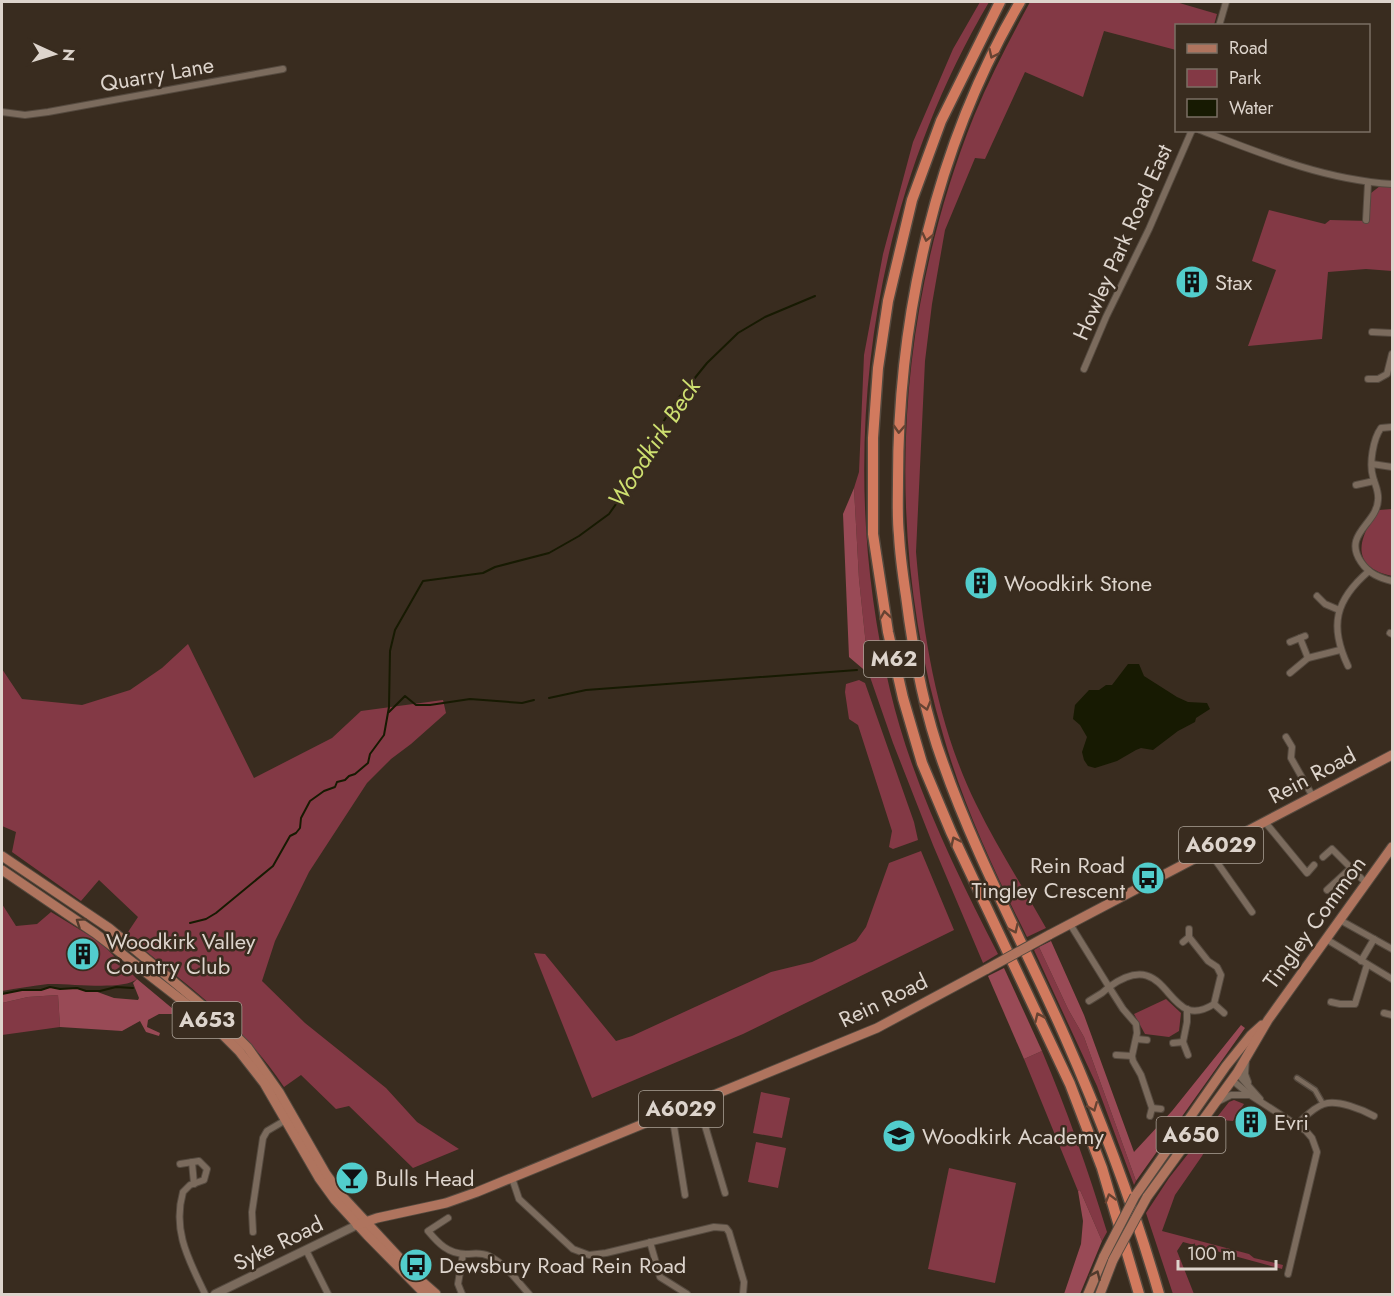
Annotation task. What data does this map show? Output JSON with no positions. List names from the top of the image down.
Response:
{
  "streets": {
    "highway": ["M62"],
    "main road": [
      "Rein Road",
      "A6029",
      "Tingley Common",
      "A653",
      "A650"
    ],
    "street": ["Quarry Lane", "Howley Park Road East", "Syke Road"]
  },
  "crossings": [
    ["Rein Road", "A653"],
    ["Rein Road", "Syke Road"],
    ["Tingley Common", "A650"],
    ["A653", "Syke Road"]
  ],
  "water": ["Woodkirk Beck"],
  "places": {
    "building": [
      "Stax",
      "Woodkirk Stone",
      "Woodkirk Valley Country Club",
      "Evri"
    ],
    "bus stop": ["Rein Road Tingley Crescent", "Dewsbury Road Rein Road"],
    "school or university": ["Woodkirk Academy"],
    "bar": ["Bulls Head"]
  },
  "legend": ["Road", "Park", "Water"],
  "scale_bar": "100 m",
  "north": "right"
}
